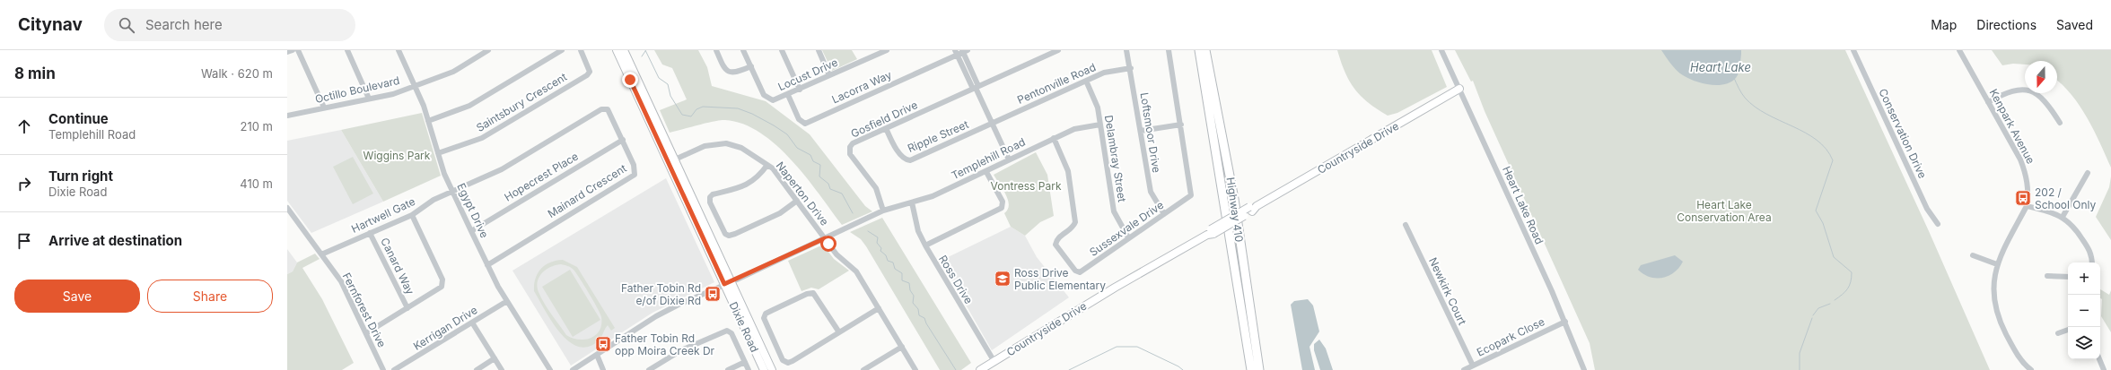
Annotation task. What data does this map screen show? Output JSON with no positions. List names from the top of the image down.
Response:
{
  "streets": {
    "highway": ["Highway 410"],
    "main road": ["Countryside Drive", "Dixie Road"],
    "street": [
      "Locust Drive",
      "Pentonville Road",
      "Lacorra Way",
      "Octillo Boulevard",
      "Saintsbury Crescent",
      "Gosfield Drive",
      "Kenpark Avenue",
      "Loftsmoor Drive",
      "Conservation Drive",
      "Ripple Street",
      "Templehill Road",
      "Delambray Street",
      "Hopecrest Place",
      "Mainard Crescent",
      "Naperton Drive",
      "Heart Lake Road",
      "Egypt Drive",
      "Hartwell Gate",
      "Sussexvale Drive",
      "Canard Way",
      "Ross Drive",
      "Newkirk Court",
      "Fernforest Drive",
      "Kerrigan Drive",
      "Ecopark Close"
    ]
  },
  "crossings": [
    ["Locust Drive", "Lacorra Way"],
    ["Pentonville Road", "Loftsmoor Drive"],
    ["Pentonville Road", "Ripple Street"],
    ["Pentonville Road", "Delambray Street"],
    ["Octillo Boulevard", "Egypt Drive"],
    ["Saintsbury Crescent", "Egypt Drive"],
    ["Gosfield Drive", "Ripple Street"],
    ["Gosfield Drive", "Templehill Road"],
    ["Loftsmoor Drive", "Sussexvale Drive"],
    ["Countryside Drive", "Heart Lake Road"],
    ["Countryside Drive", "Ross Drive"],
    ["Templehill Road", "Delambray Street"],
    ["Templehill Road", "Naperton Drive"],
    ["Templehill Road", "Sussexvale Drive"],
    ["Templehill Road", "Ross Drive"],
    ["Delambray Street", "Sussexvale Drive"],
    ["Hopecrest Place", "Mainard Crescent"],
    ["Hopecrest Place", "Egypt Drive"],
    ["Mainard Crescent", "Egypt Drive"],
    ["Mainard Crescent", "Hartwell Gate"],
    ["Naperton Drive", "Dixie Road"],
    ["Heart Lake Road", "Ecopark Close"],
    ["Egypt Drive", "Hartwell Gate"],
    ["Egypt Drive", "Kerrigan Drive"],
    ["Hartwell Gate", "Canard Way"],
    ["Hartwell Gate", "Fernforest Drive"],
    ["Newkirk Court", "Ecopark Close"]
  ],
  "water": ["Heart Lake"],
  "parks": ["Wiggins Park", "Vontress Park", "Heart Lake Conservation Area"],
  "places": {
    "bus stop": ["202 / School Only", "Father Tobin Rd e/of Dixie Rd", "Father Tobin Rd opp Moira Creek Dr"],
    "school or university": ["Ross Drive Public Elementary"]
  },
  "north": "bottom",
  "page": {
    "header": "Citynav",
    "search": "Search here",
    "nav": ["Map", "Directions", "Saved"],
    "heading": ["8 min", "Walk · 620 m"],
    "list": [
      ["Continue", "Templehill Road", "210 m"],
      ["Turn right", "Dixie Road", "410 m"],
      "Arrive at destination"
    ],
    "map_buttons": ["+", "−"],
    "buttons": ["Save", "Share"]
  }
}
